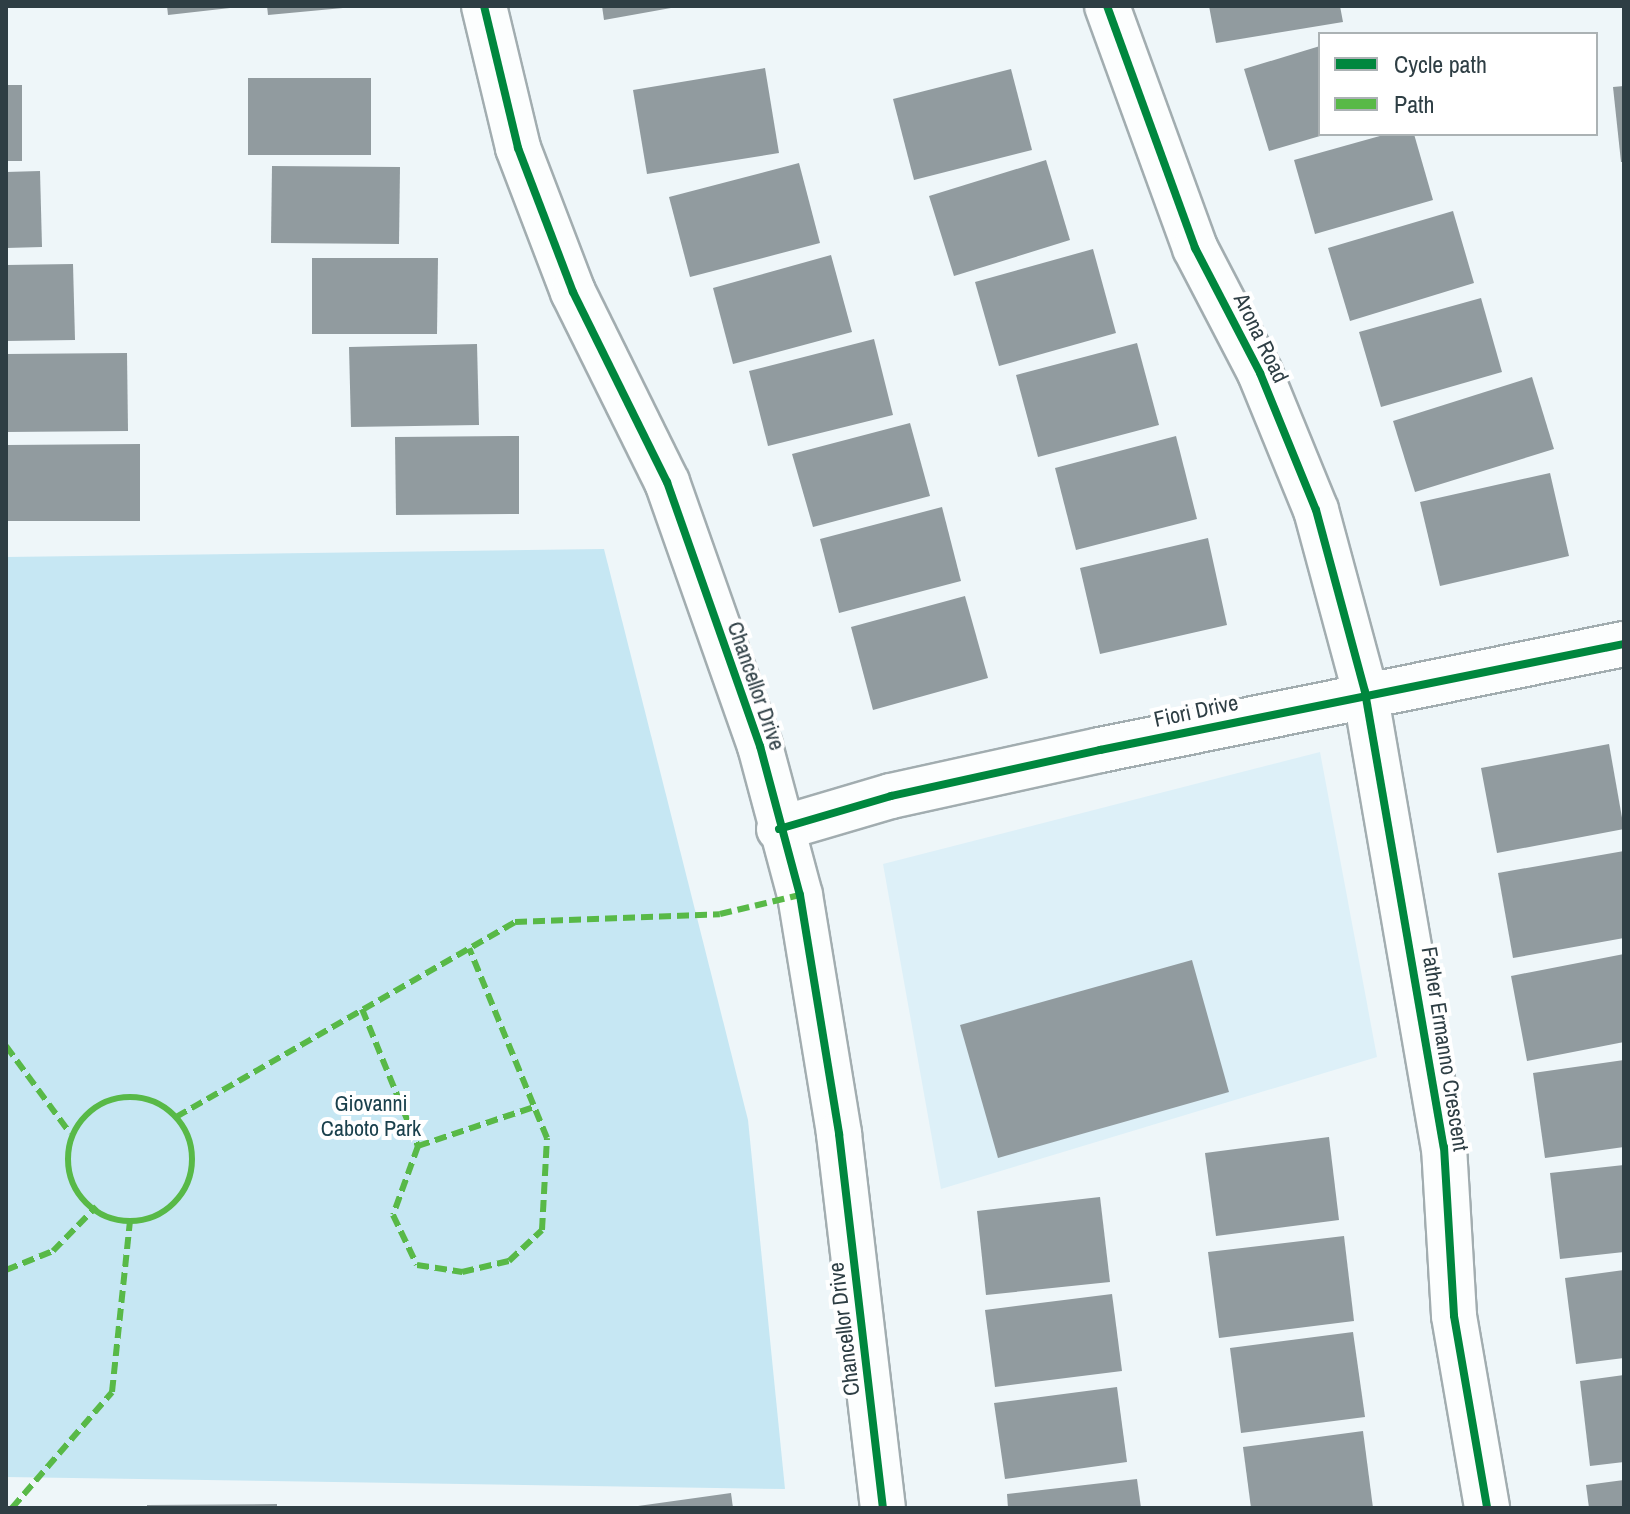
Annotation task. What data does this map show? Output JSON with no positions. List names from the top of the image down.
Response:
{
  "streets": {
    "street": [
      "Arona Road",
      "Chancellor Drive",
      "Fiori Drive",
      "Father Ermanno Crescent"
    ]
  },
  "crossings": [
    ["Arona Road", "Fiori Drive"],
    ["Arona Road", "Father Ermanno Crescent"],
    ["Chancellor Drive", "Fiori Drive"],
    ["Fiori Drive", "Father Ermanno Crescent"]
  ],
  "parks": ["Giovanni Caboto Park"],
  "legend": ["Cycle path", "Path"]
}
